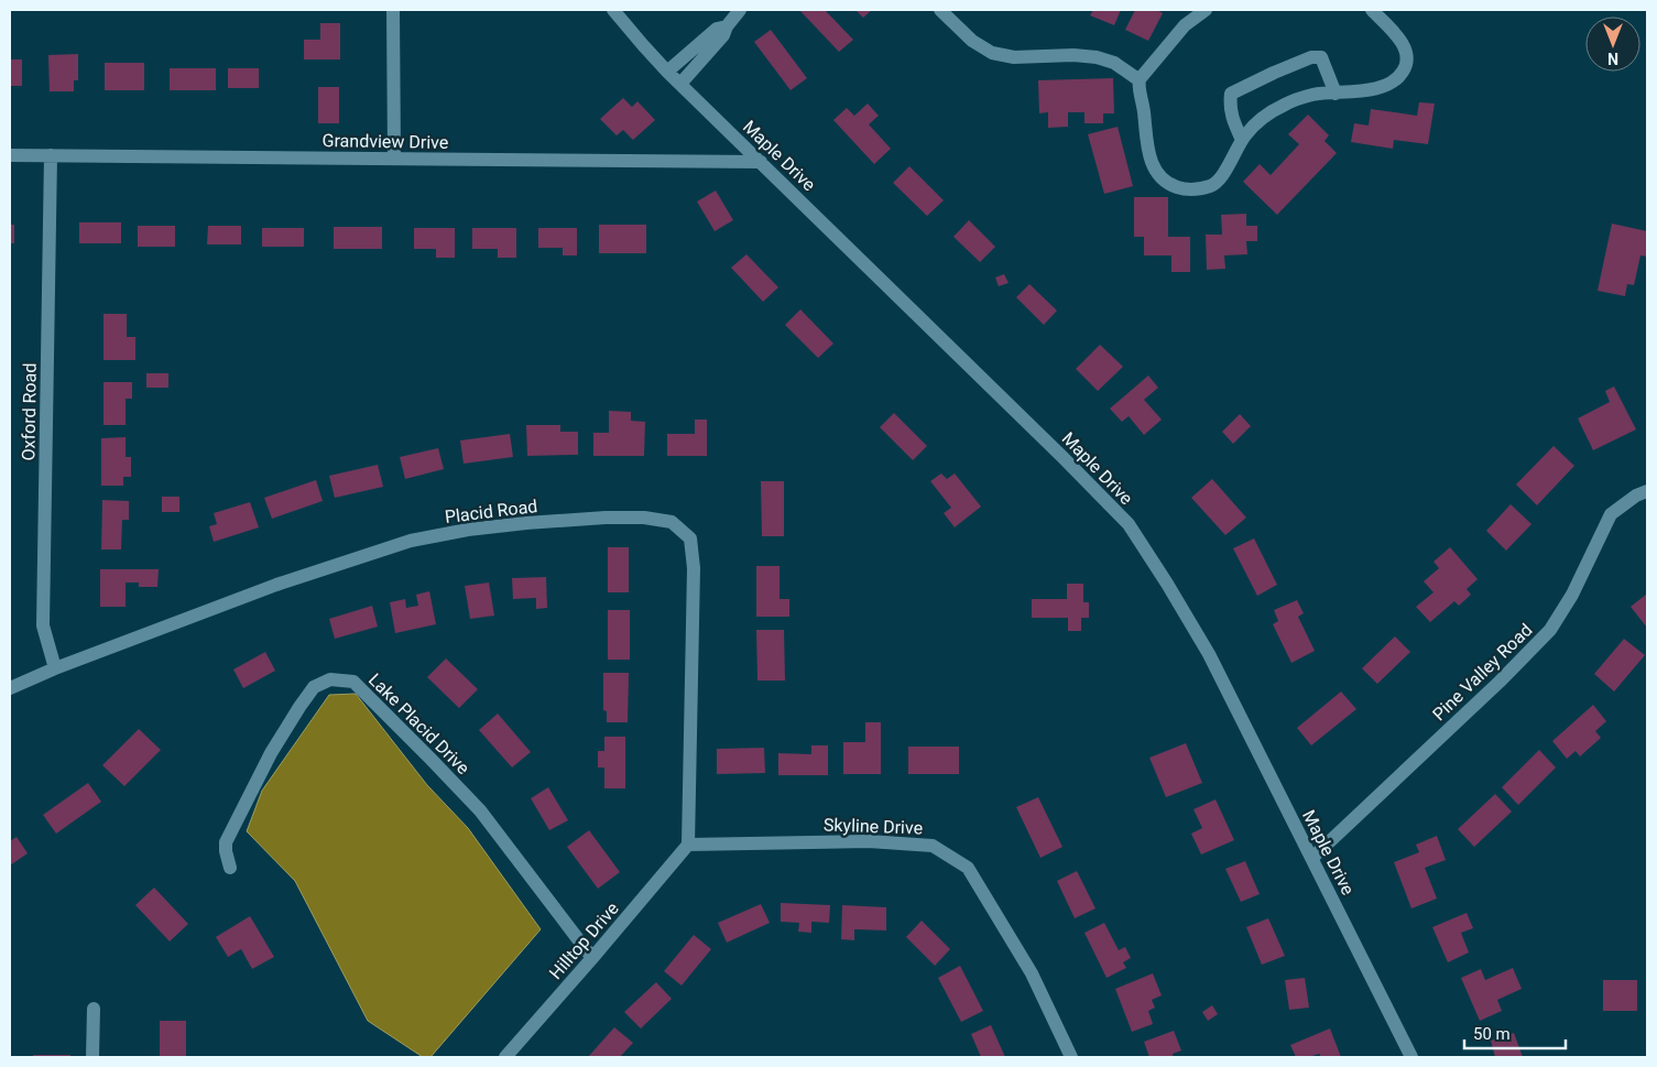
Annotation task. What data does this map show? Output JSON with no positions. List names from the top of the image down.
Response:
{
  "streets": {
    "street": [
      "Grandview Drive",
      "Maple Drive",
      "Oxford Road",
      "Placid Road",
      "Pine Valley Road",
      "Lake Placid Drive",
      "Skyline Drive",
      "Hilltop Drive"
    ]
  },
  "crossings": [
    ["Grandview Drive", "Maple Drive"],
    ["Grandview Drive", "Oxford Road"],
    ["Maple Drive", "Pine Valley Road"],
    ["Oxford Road", "Placid Road"],
    ["Placid Road", "Skyline Drive"],
    ["Placid Road", "Hilltop Drive"],
    ["Lake Placid Drive", "Hilltop Drive"],
    ["Skyline Drive", "Hilltop Drive"]
  ],
  "scale_bar": "50 m",
  "north": "bottom"
}
